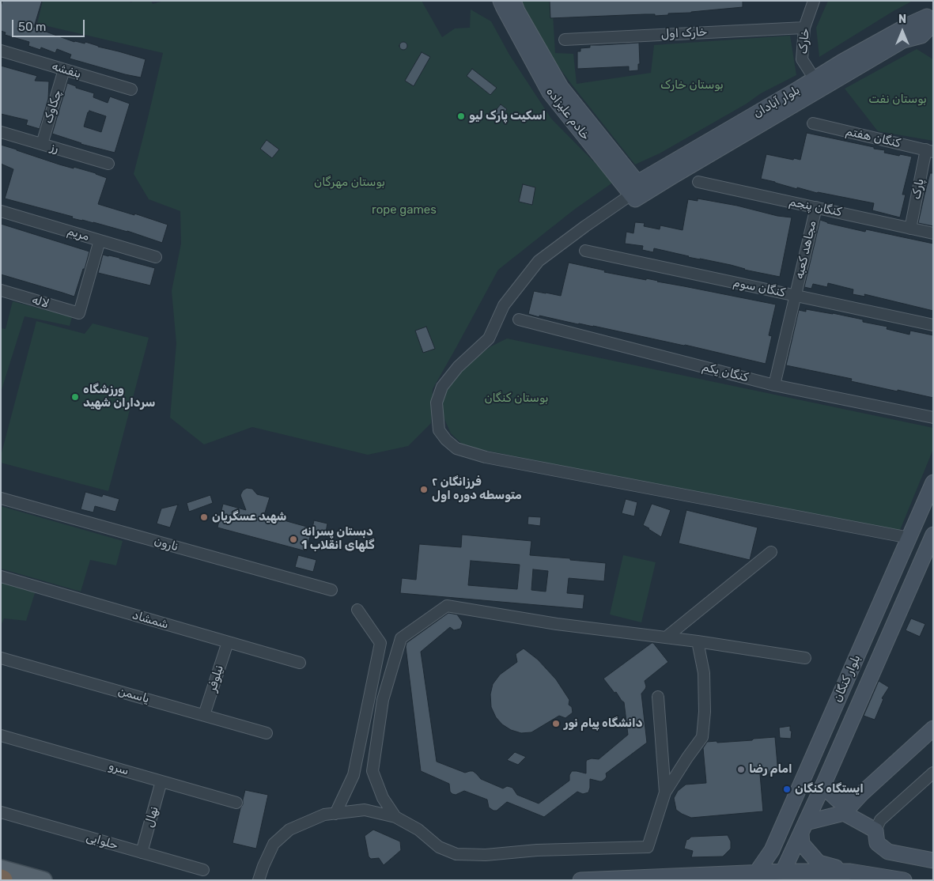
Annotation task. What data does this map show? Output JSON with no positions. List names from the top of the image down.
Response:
{
  "streets": {
    "main road": ["بلوار آبادان", "خادم علیزاده", "بلوار کنگان"],
    "street": [
      "خارک اول",
      "خارک",
      "بنفشه",
      "چکاوک",
      "کنگان هفتم",
      "رز",
      "پارک",
      "کنگان پنجم",
      "مریم",
      "مجاهد کعبه",
      "کنگان سوم",
      "لاله",
      "کنگان یکم",
      "نارون",
      "شمشاد",
      "نیلوفر",
      "یاسمن",
      "سرو",
      "نهال",
      "حلوایی"
    ]
  },
  "crossings": [
    ["خارک اول", "خارک"],
    ["خارک", "بلوار آبادان"],
    ["بنفشه", "چکاوک"],
    ["بلوار آبادان", "خادم علیزاده"],
    ["چکاوک", "رز"],
    ["کنگان هفتم", "پارک"],
    ["پارک", "کنگان پنجم"],
    ["کنگان پنجم", "مجاهد کعبه"],
    ["مریم", "لاله"],
    ["مجاهد کعبه", "کنگان سوم"],
    ["مجاهد کعبه", "کنگان یکم"],
    ["شمشاد", "نیلوفر"],
    ["نیلوفر", "یاسمن"],
    ["سرو", "نهال"],
    ["نهال", "حلوایی"]
  ],
  "parks": [
    "بوستان خارک",
    "بوستان نفت",
    "بوستان مهرگان",
    "rope games",
    "بوستان کنگان"
  ],
  "places": [
    "اسکیت پارک لیو",
    "ورزشگاه سرداران شهید",
    "فرزانگان ۲ متوسطه دوره اول",
    "شهید عسگریان",
    "دبستان پسرانه گلهای انقلاب 1",
    "دانشگاه پیام نور",
    "امام رضا",
    "ایستگاه کنگان"
  ],
  "scale_bar": "50 m",
  "north": "top"
}
